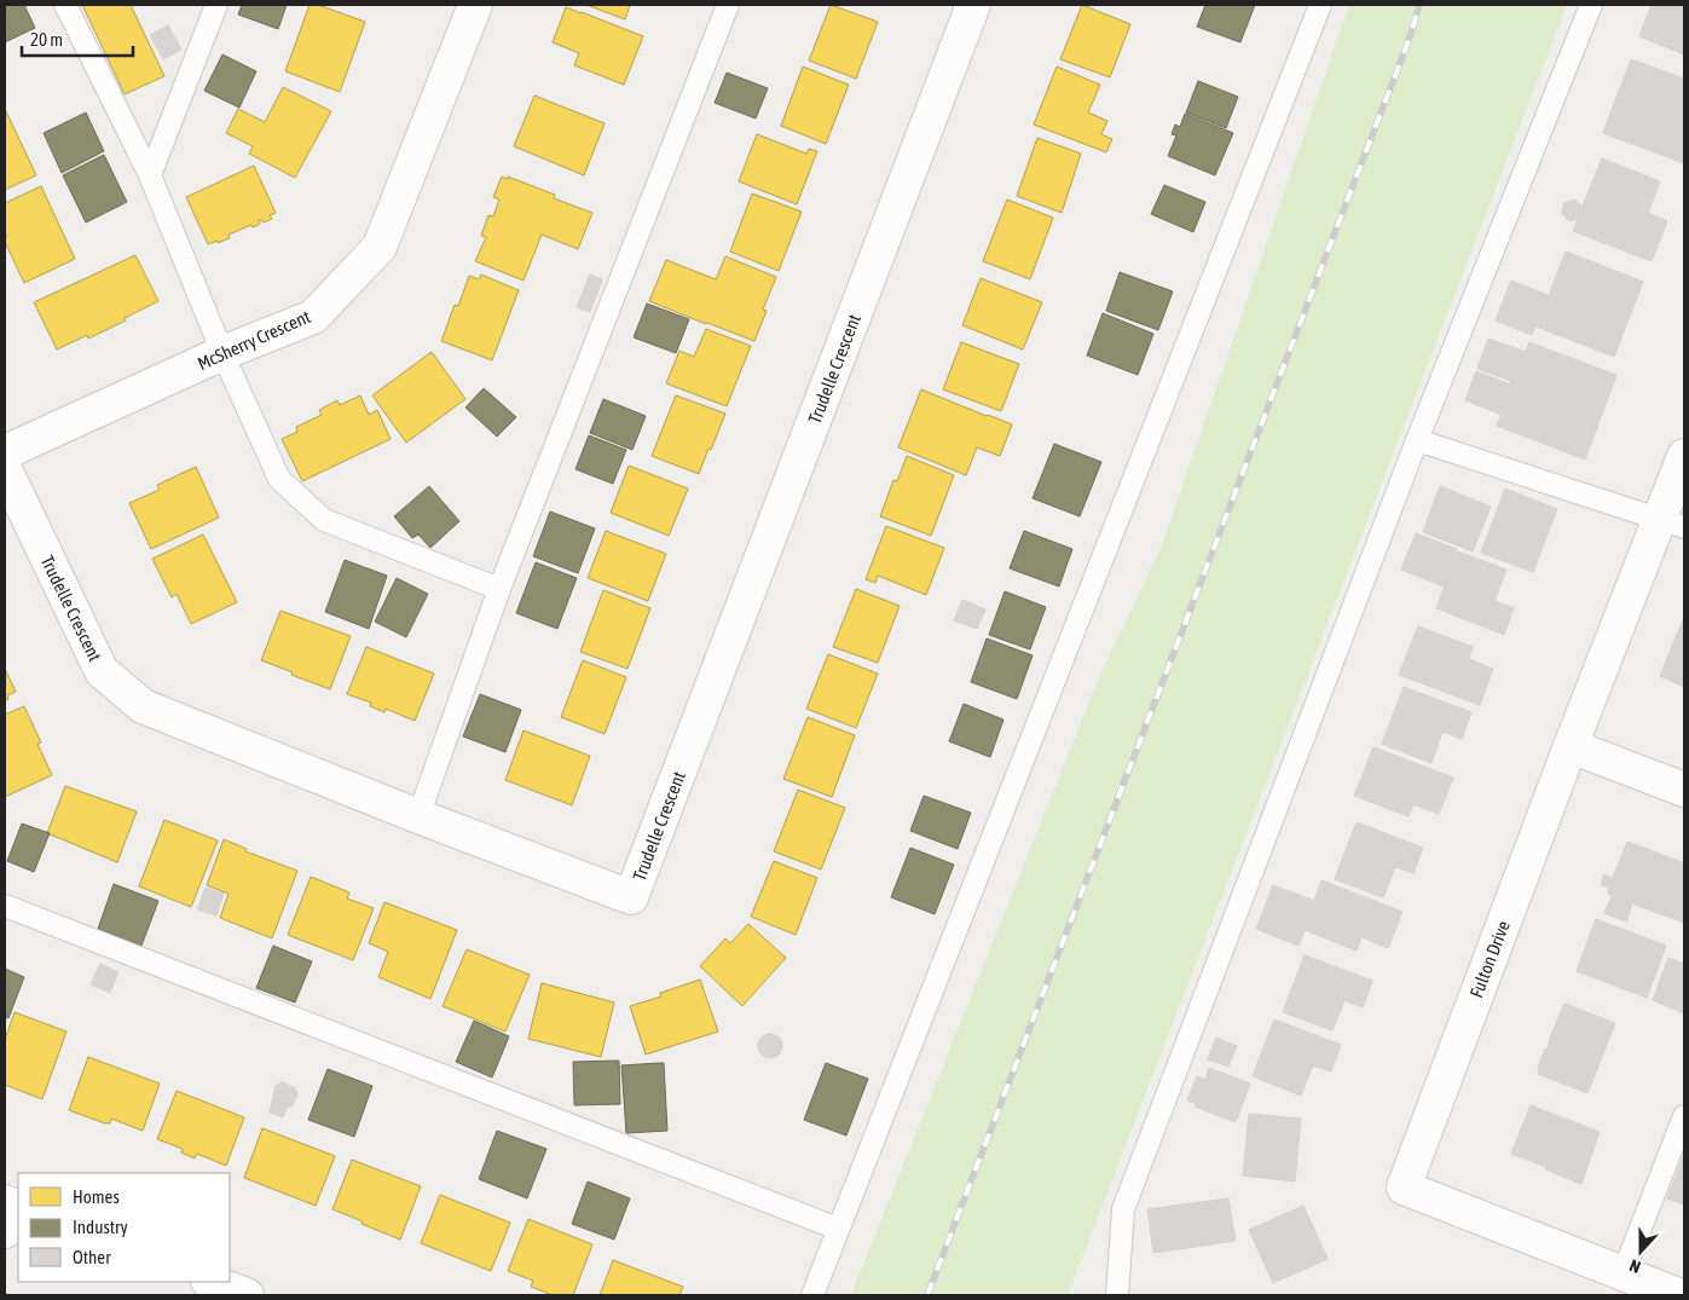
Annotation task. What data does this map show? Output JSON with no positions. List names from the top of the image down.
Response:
{
  "streets": {
    "street": ["McSherry Crescent", "Trudelle Crescent", "Fulton Drive"]
  },
  "legend": ["Homes", "Industry", "Other"],
  "scale_bar": "20 m",
  "north": "bottom"
}
